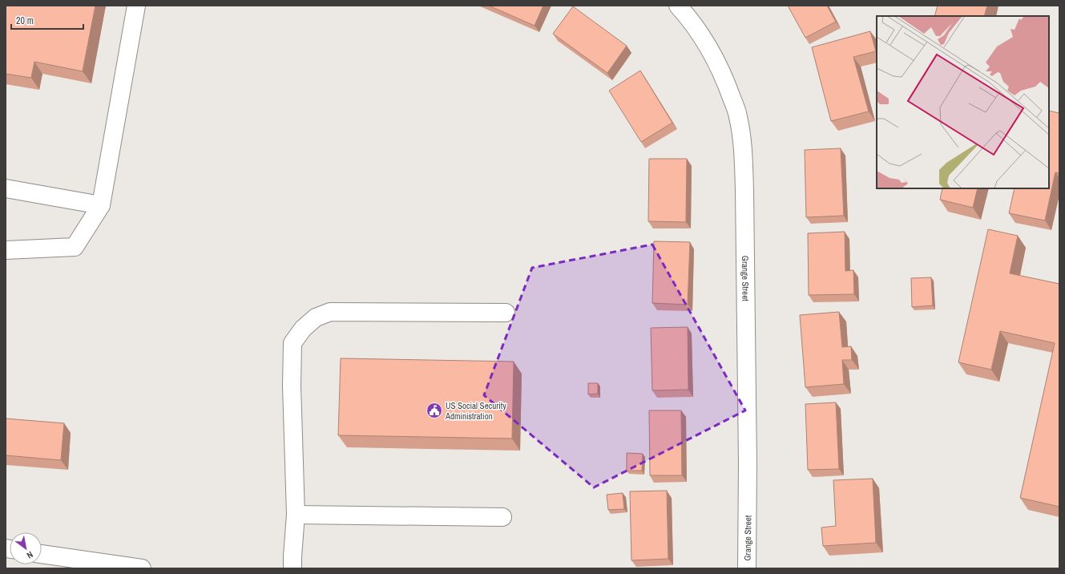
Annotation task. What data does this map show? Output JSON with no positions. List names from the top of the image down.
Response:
{
  "streets": {
    "street": ["Grange Street"]
  },
  "places": {
    "public building": ["US Social Security Administration"]
  },
  "scale_bar": "20 m",
  "north": "bottom right"
}
